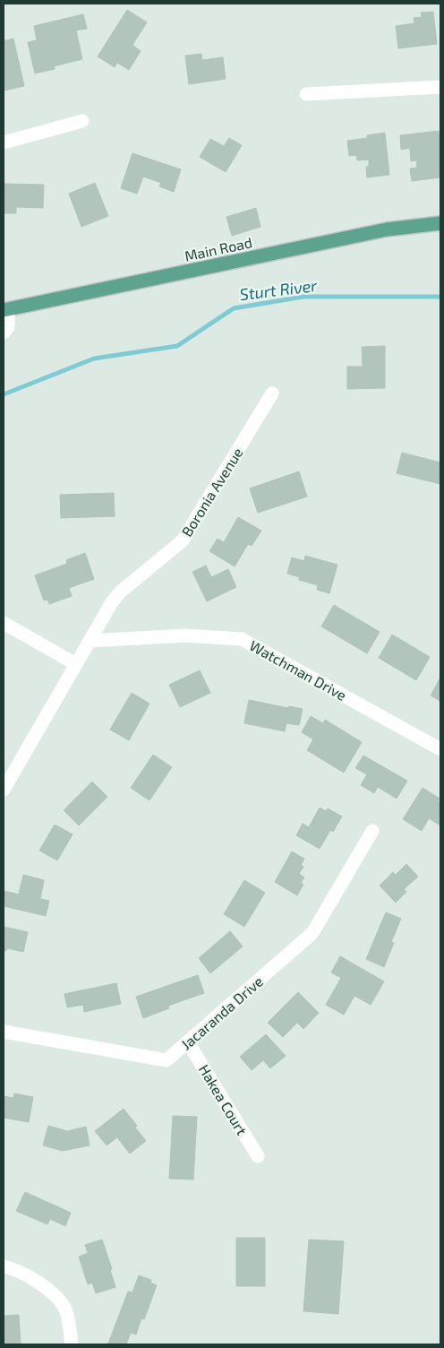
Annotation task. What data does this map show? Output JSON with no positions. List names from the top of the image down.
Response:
{
  "streets": {
    "main road": ["Main Road"],
    "street": [
      "Boronia Avenue",
      "Watchman Drive",
      "Jacaranda Drive",
      "Hakea Court"
    ]
  },
  "crossings": [
    ["Boronia Avenue", "Watchman Drive"],
    ["Jacaranda Drive", "Hakea Court"]
  ],
  "water": ["Sturt River"]
}
